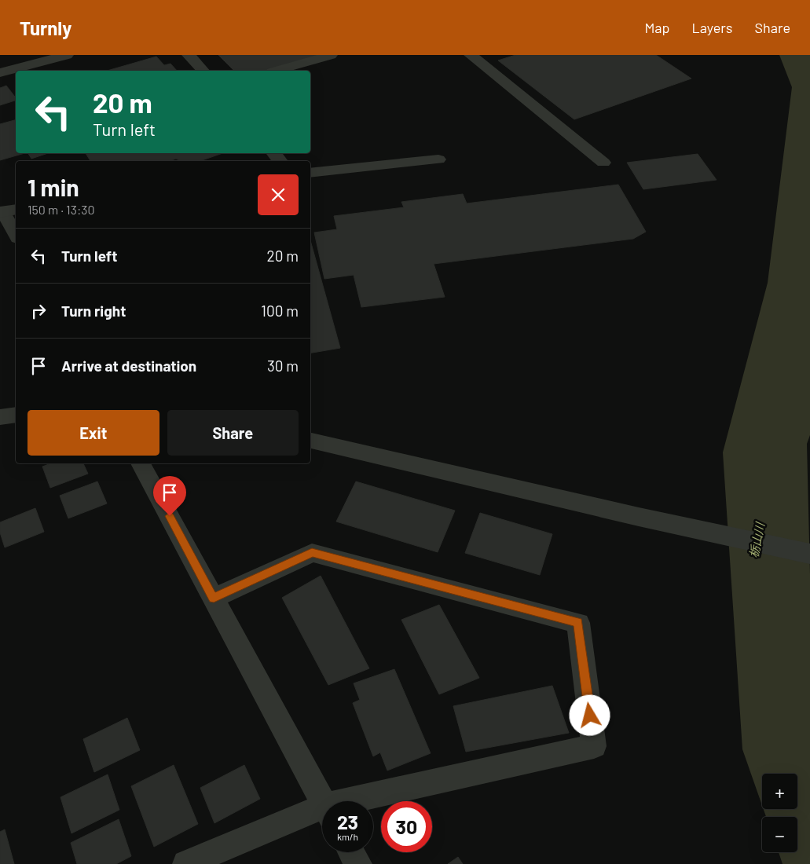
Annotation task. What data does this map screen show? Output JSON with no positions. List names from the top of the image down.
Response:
{
  "water": ["栃山川"],
  "page": {
    "header": "Turnly",
    "nav": ["Map", "Layers", "Share"],
    "turn": ["20 m", "Turn left"],
    "heading": ["1 min", "150 m · 13:30"],
    "list": [
      {
        "name": "Turn left",
        "value": "20 m"
      },
      {
        "name": "Turn right",
        "value": "100 m"
      },
      {
        "name": "Arrive at destination",
        "value": "30 m"
      }
    ],
    "buttons": ["Exit", "Share"],
    "map_buttons": ["+", "−"],
    "speed": "23 km/h",
    "limit": "30"
  }
}
